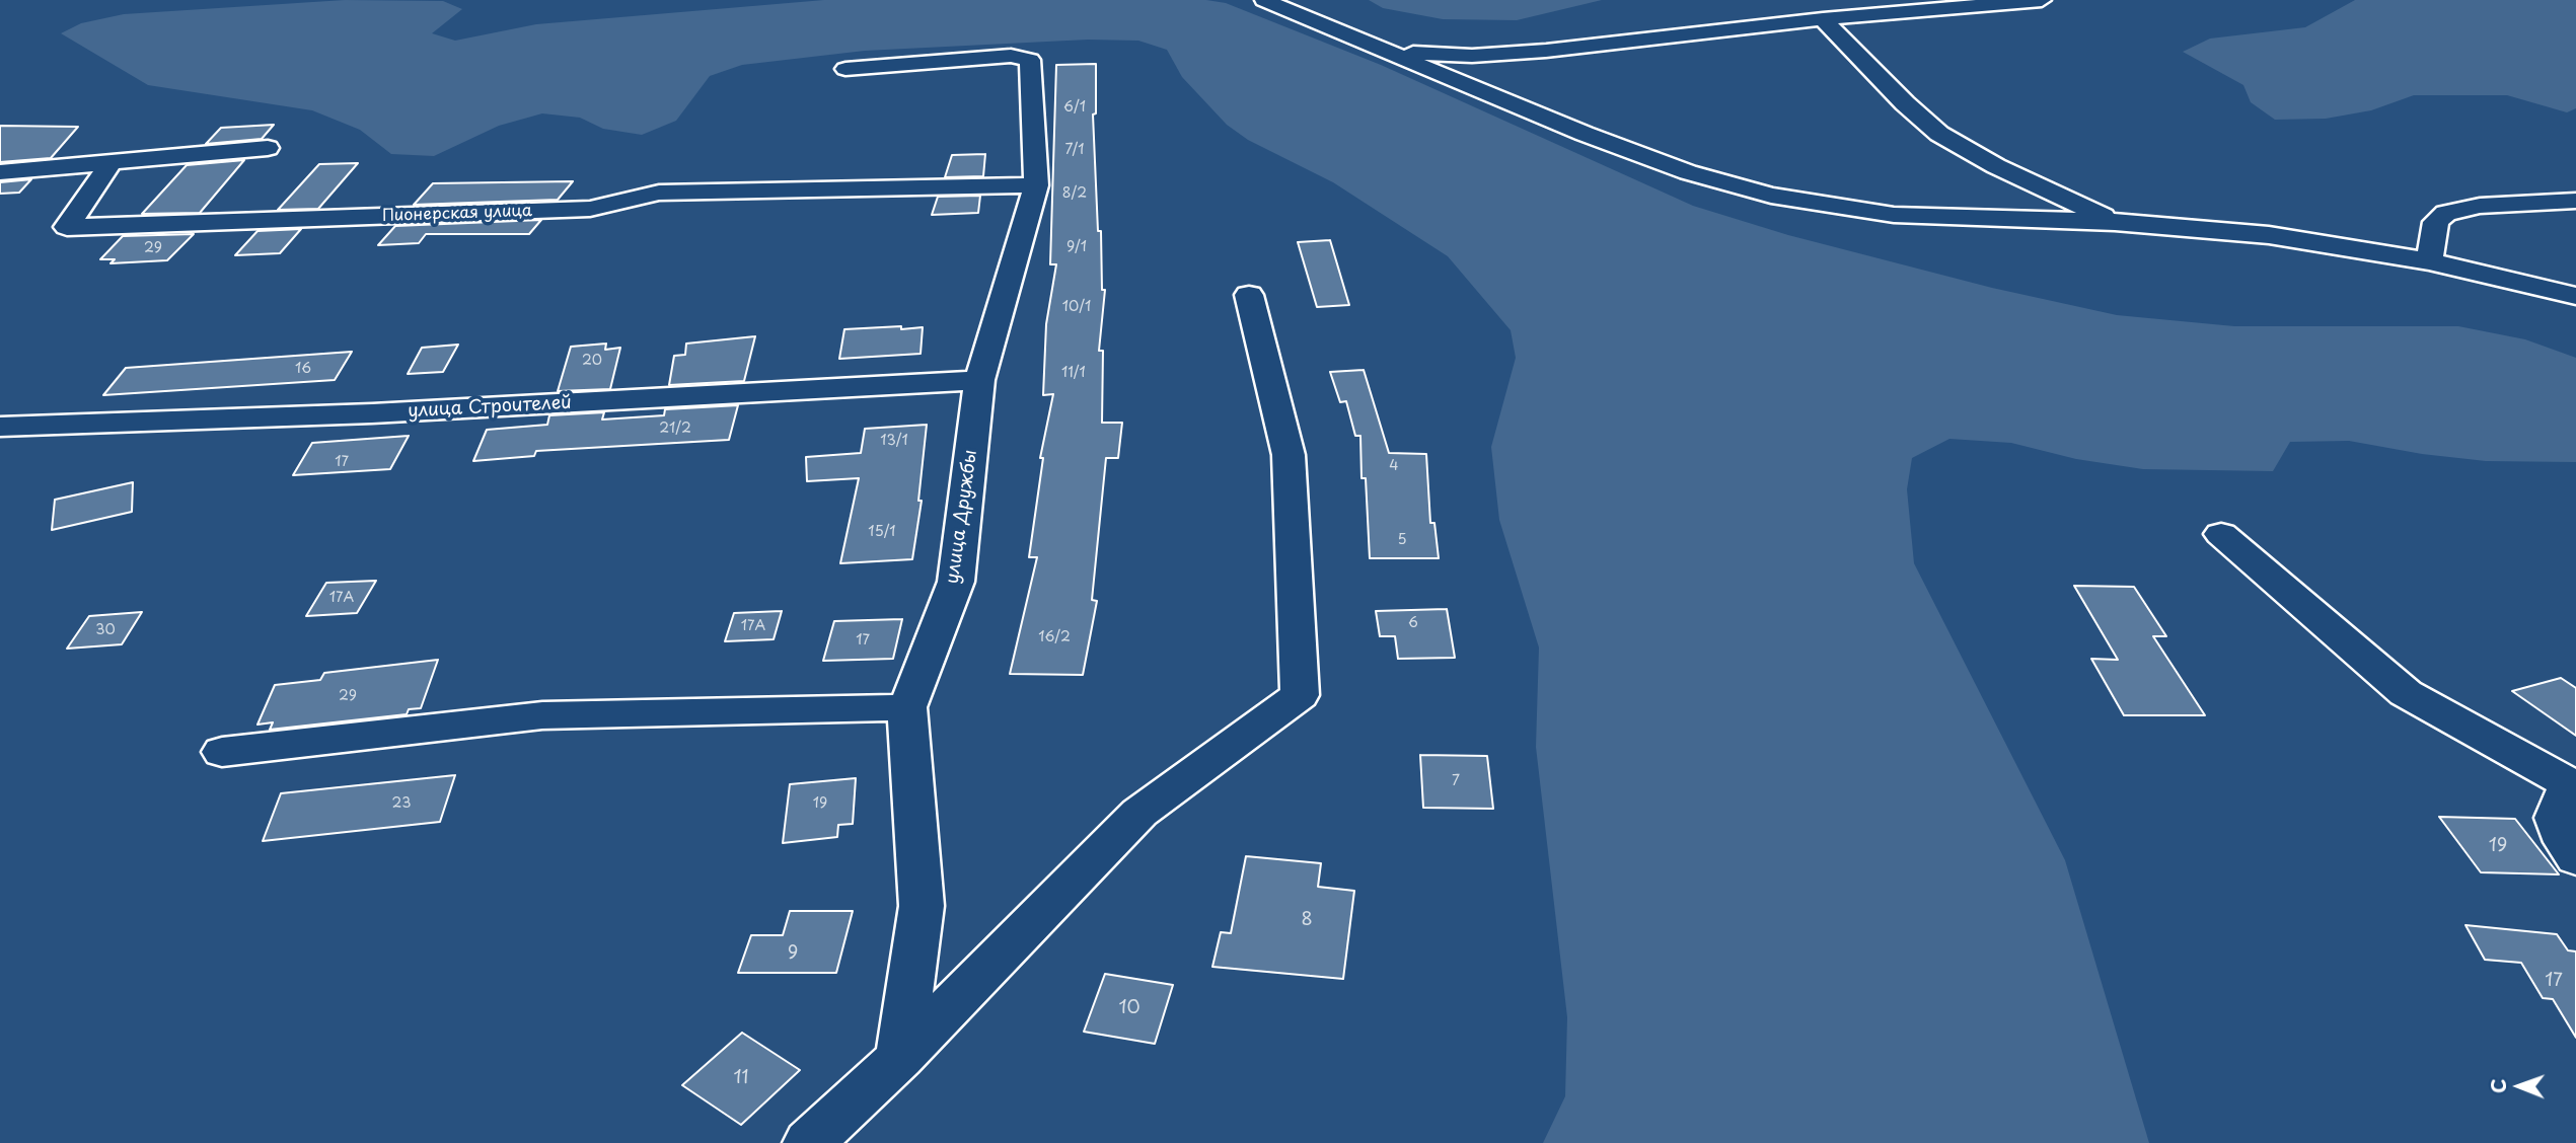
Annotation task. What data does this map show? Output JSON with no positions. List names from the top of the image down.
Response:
{
  "streets": {
    "street": ["Пионерская улица", "улица Строителей", "улица Дружбы"]
  },
  "crossings": [
    ["Пионерская улица", "улица Дружбы"],
    ["улица Строителей", "улица Дружбы"]
  ],
  "house_numbers": [
    "6/1",
    "7/1",
    "8/2",
    "9/1",
    "29",
    "10/1",
    "20",
    "16",
    "11/1",
    "21/2",
    "13/1",
    "17",
    "4",
    "15/1",
    "5",
    "17А",
    "6",
    "17А",
    "30",
    "16/2",
    "17",
    "29",
    "7",
    "23",
    "19",
    "19",
    "8",
    "9",
    "17",
    "10",
    "11"
  ],
  "north": "left"
}
